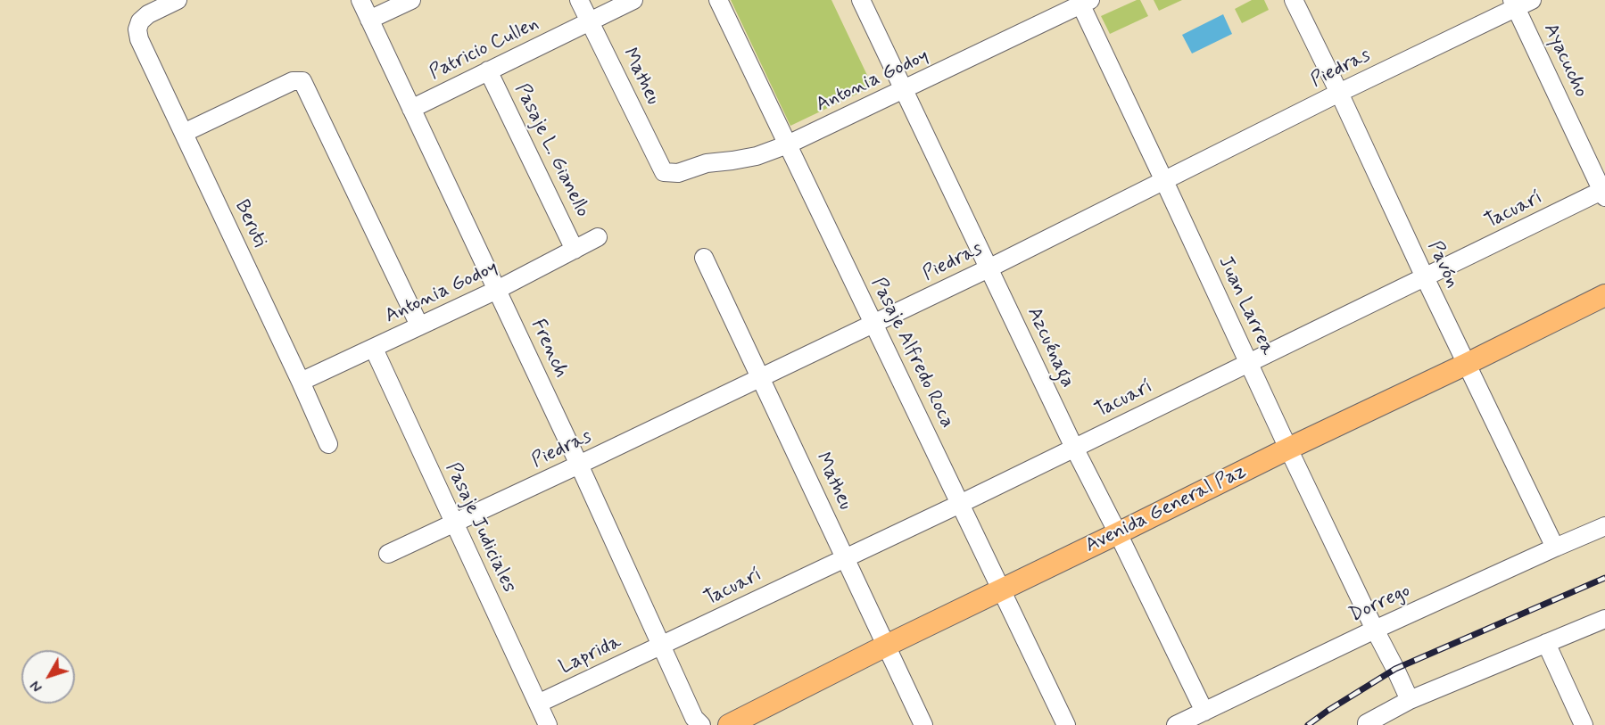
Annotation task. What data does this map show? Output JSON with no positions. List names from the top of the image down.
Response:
{
  "streets": {
    "main road": ["Avenida General Paz"],
    "street": [
      "Patricio Cullen",
      "Ayacucho",
      "Piedras",
      "Matheu",
      "Antonia Godoy",
      "Pasaje L. Gianello",
      "Tacuarí",
      "Beruti",
      "Pavón",
      "Juan Larrea",
      "Azcuénaga",
      "French",
      "Pasaje Alfredo Roca",
      "Pasaje Judiciales",
      "Dorrego",
      "Laprida"
    ]
  },
  "crossings": [
    ["Patricio Cullen", "Matheu"],
    ["Patricio Cullen", "Pasaje L. Gianello"],
    ["Patricio Cullen", "French"],
    ["Ayacucho", "Piedras"],
    ["Ayacucho", "Tacuarí"],
    ["Piedras", "Matheu"],
    ["Piedras", "Pavón"],
    ["Piedras", "Juan Larrea"],
    ["Piedras", "Azcuénaga"],
    ["Piedras", "French"],
    ["Piedras", "Pasaje Alfredo Roca"],
    ["Piedras", "Pasaje Judiciales"],
    ["Matheu", "Antonia Godoy"],
    ["Matheu", "Tacuarí"],
    ["Matheu", "Avenida General Paz"],
    ["Antonia Godoy", "Pasaje L. Gianello"],
    ["Antonia Godoy", "Beruti"],
    ["Antonia Godoy", "Juan Larrea"],
    ["Antonia Godoy", "Azcuénaga"],
    ["Antonia Godoy", "French"],
    ["Antonia Godoy", "Pasaje Alfredo Roca"],
    ["Antonia Godoy", "Pasaje Judiciales"],
    ["Tacuarí", "Pavón"],
    ["Tacuarí", "Juan Larrea"],
    ["Tacuarí", "Azcuénaga"],
    ["Tacuarí", "French"],
    ["Tacuarí", "Pasaje Alfredo Roca"],
    ["Tacuarí", "Laprida"],
    ["Pavón", "Avenida General Paz"],
    ["Pavón", "Dorrego"],
    ["Juan Larrea", "Avenida General Paz"],
    ["Juan Larrea", "Dorrego"],
    ["Azcuénaga", "Avenida General Paz"],
    ["Azcuénaga", "Dorrego"],
    ["French", "Laprida"],
    ["Pasaje Alfredo Roca", "Avenida General Paz"],
    ["Pasaje Judiciales", "Laprida"]
  ],
  "north": "bottom left"
}
